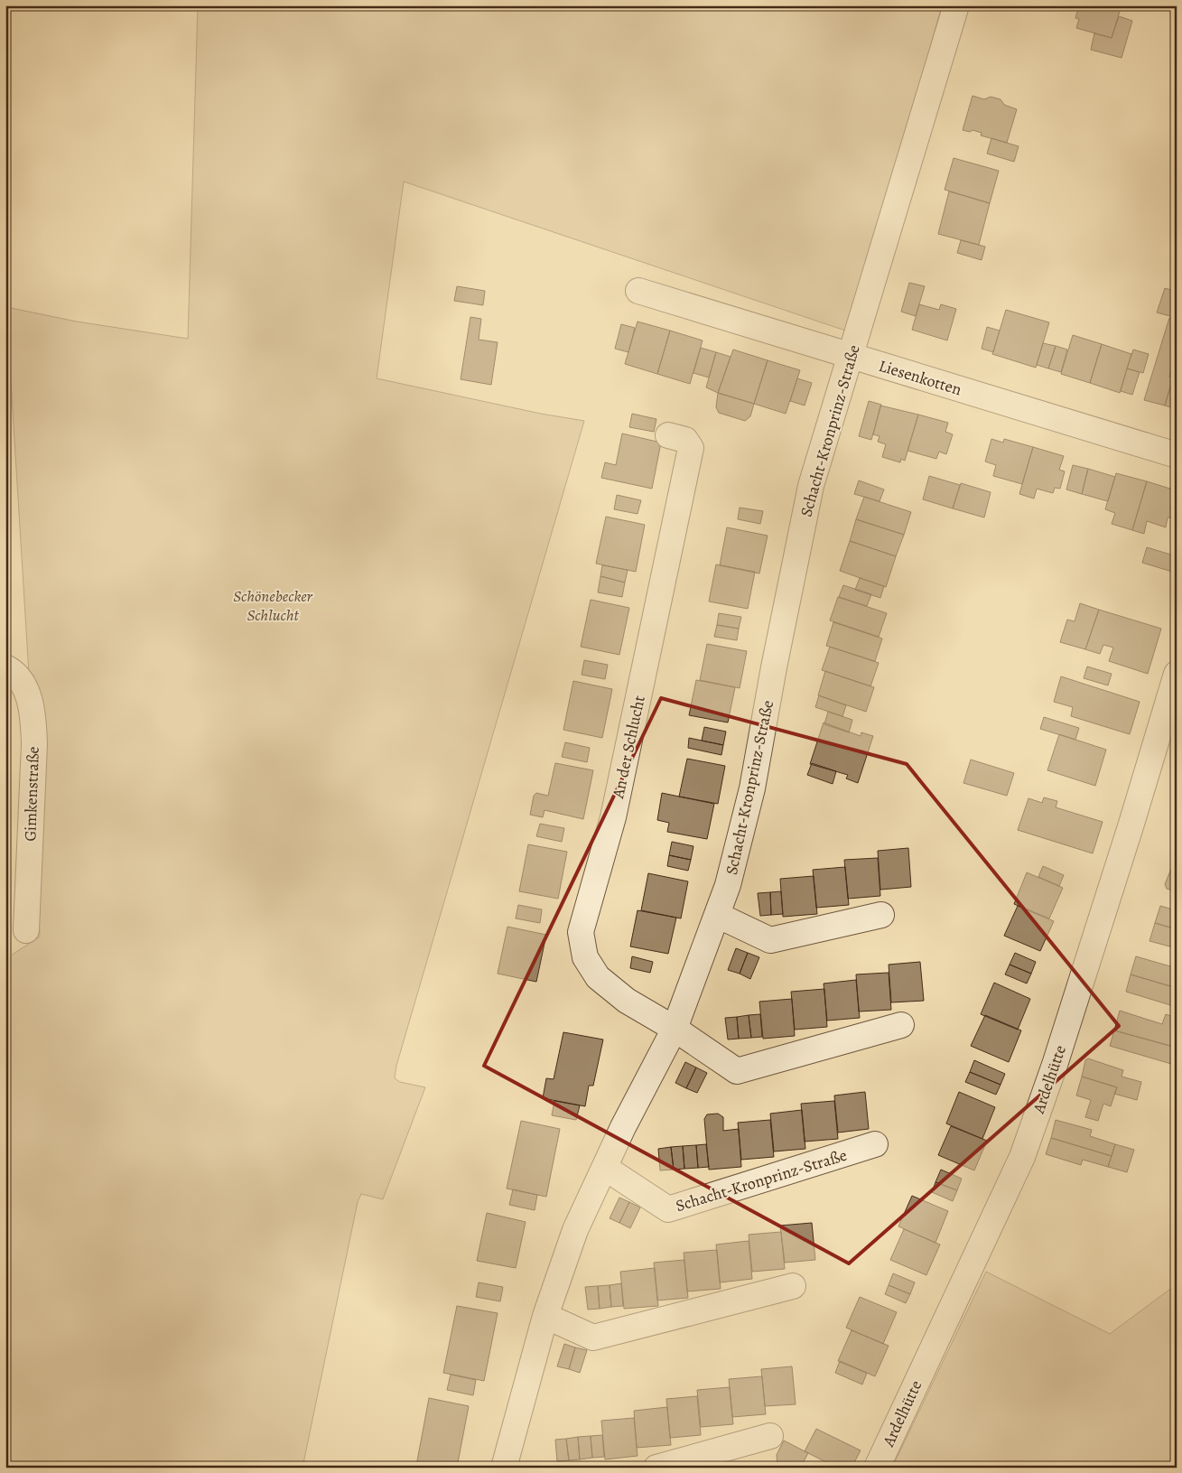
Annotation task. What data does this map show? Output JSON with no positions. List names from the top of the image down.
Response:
{
  "streets": {
    "street": [
      "Liesenkotten",
      "Schacht-Kronprinz-Straße",
      "An der Schlucht",
      "Gimkenstraße",
      "Ardelhütte"
    ]
  },
  "crossings": [
    ["Liesenkotten", "Schacht-Kronprinz-Straße"],
    ["Schacht-Kronprinz-Straße", "An der Schlucht"]
  ],
  "parks": ["Schönebecker Schlucht"]
}
